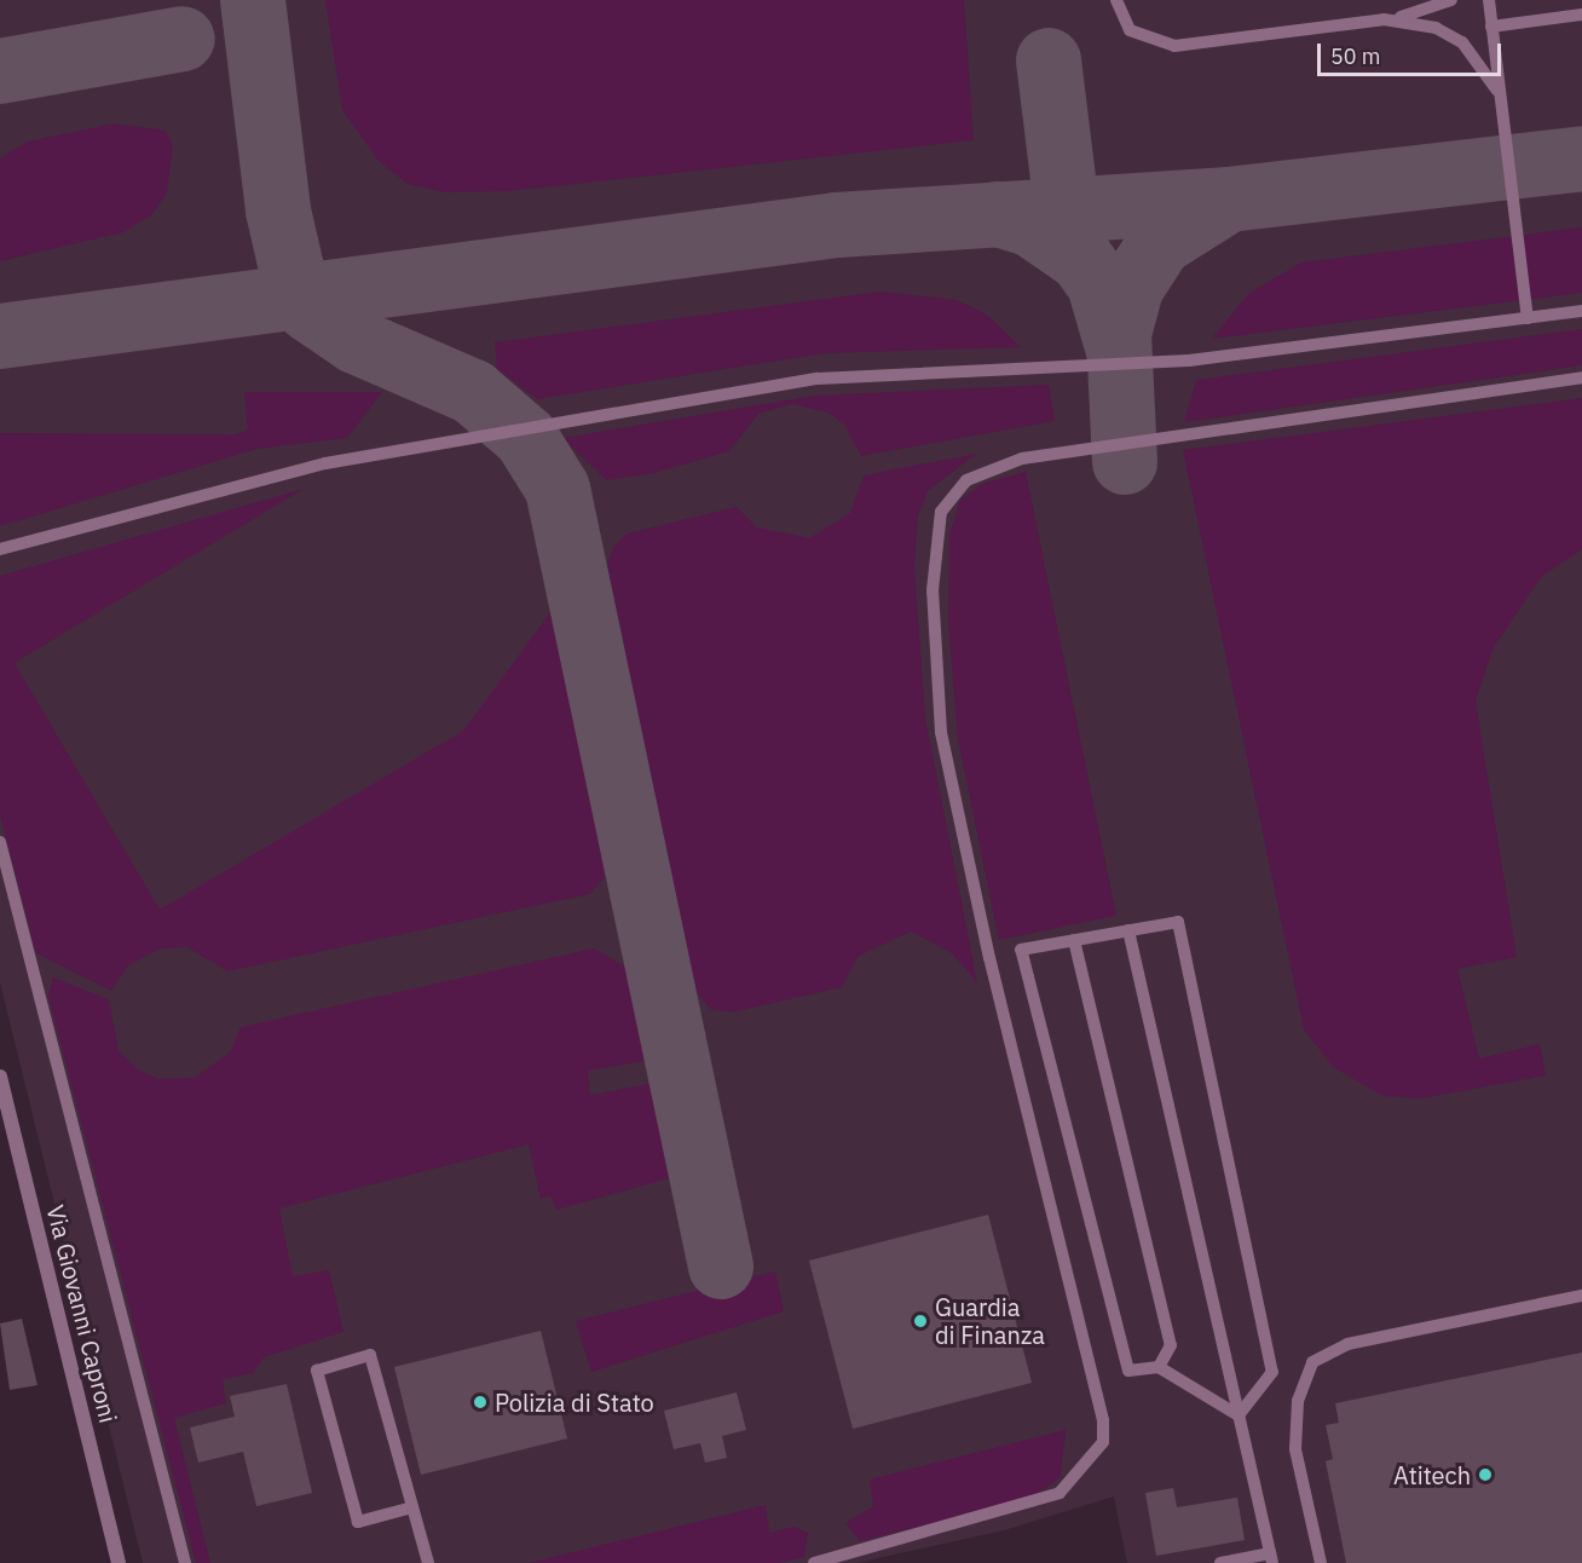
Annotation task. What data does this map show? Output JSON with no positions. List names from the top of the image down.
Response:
{
  "streets": {
    "street": ["Via Giovanni Caproni"]
  },
  "places": ["Guardia di Finanza", "Polizia di Stato", "Atitech"],
  "scale_bar": "50 m"
}
